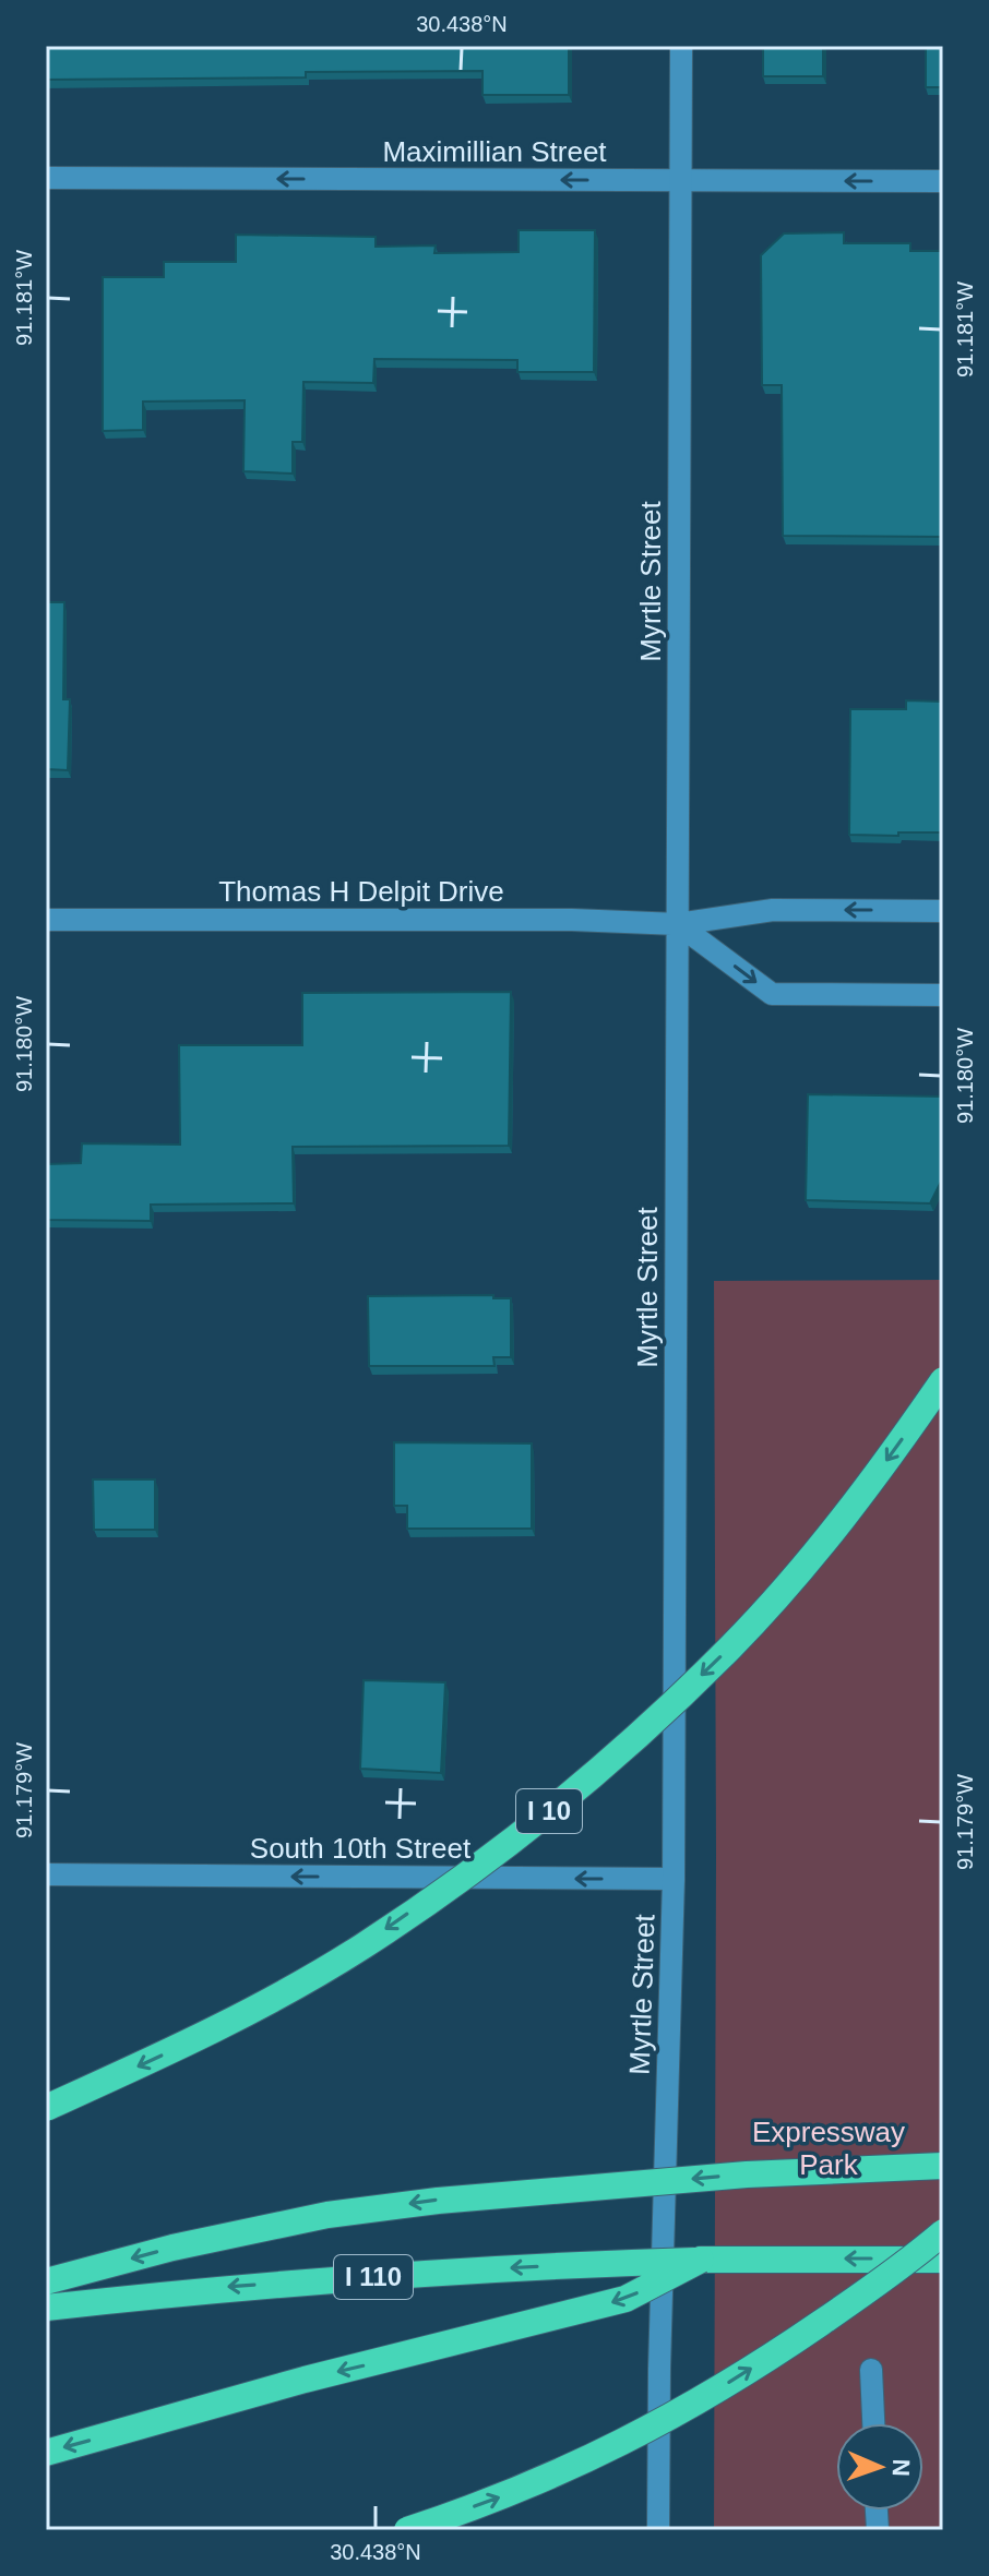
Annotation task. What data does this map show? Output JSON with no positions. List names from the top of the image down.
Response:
{
  "streets": {
    "highway": ["I 10", "I 110"],
    "street": [
      "Maximillian Street",
      "Myrtle Street",
      "Thomas H Delpit Drive",
      "South 10th Street"
    ]
  },
  "crossings": [
    ["Maximillian Street", "Myrtle Street"],
    ["Myrtle Street", "Thomas H Delpit Drive"],
    ["Myrtle Street", "South 10th Street"]
  ],
  "one_way": ["Maximillian Street", "South 10th Street"],
  "parks": ["Expressway Park"],
  "north": "right",
  "coordinates": [
    "30.438°N",
    "91.181°W",
    "91.180°W",
    "91.179°W"
  ]
}
